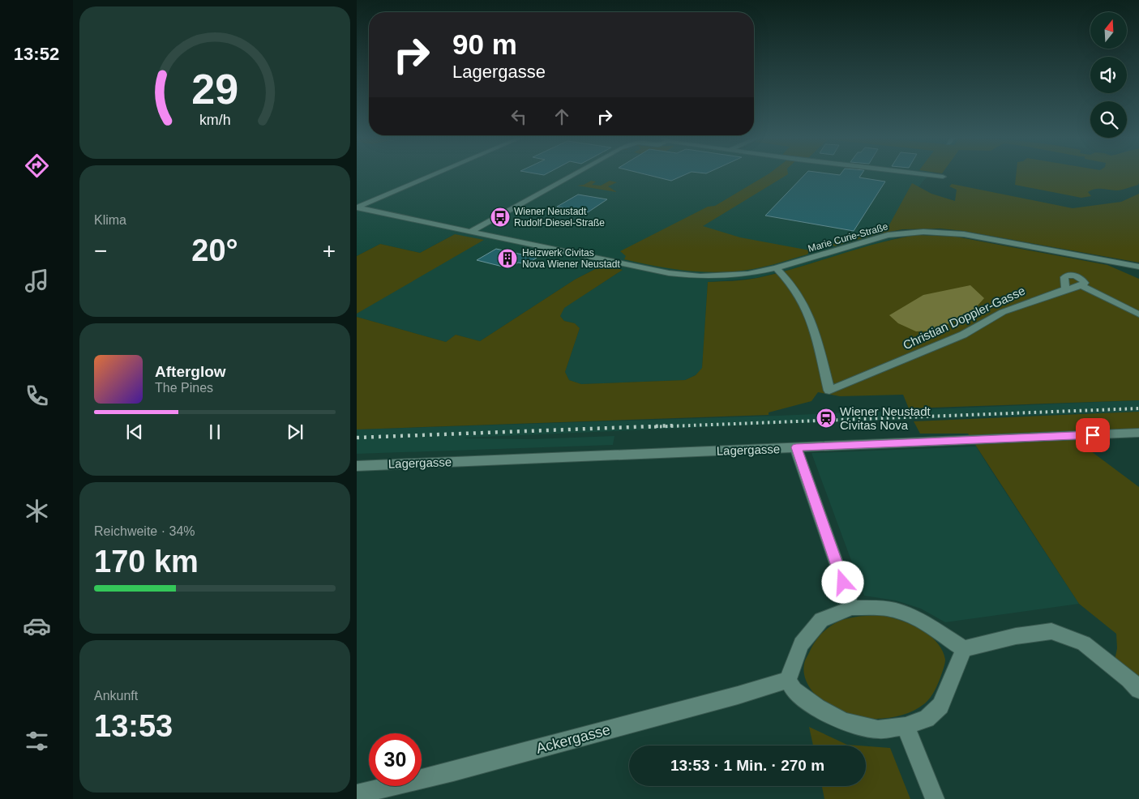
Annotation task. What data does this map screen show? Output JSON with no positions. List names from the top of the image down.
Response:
{
  "streets": {
    "street": [
      "Marie Curie-Straße",
      "Christian Doppler-Gasse",
      "Lagergasse",
      "Ackergasse"
    ]
  },
  "crossings": [
    ["Marie Curie-Straße", "Christian Doppler-Gasse"]
  ],
  "places": {
    "bus stop": ["Wiener Neustadt Rudolf-Diesel-Straße"],
    "building": ["Heizwerk Civitas Nova Wiener Neustadt"],
    "station": ["Wiener Neustadt Civitas Nova"]
  },
  "north": "top",
  "page": {
    "tabs": "13:52",
    "turn": ["90 m", "Lagergasse"],
    "tile": [
      "Klima",
      ["Reichweite · 34%", "170 km"],
      ["Ankunft", "13:53"]
    ],
    "heat": ["−", "20°", "+"],
    "song": ["Afterglow", "The Pines"],
    "limit": "30",
    "trip": "13:53 · 1 Min. · 270 m",
    "gauge": ["29", "km/h"]
  }
}
